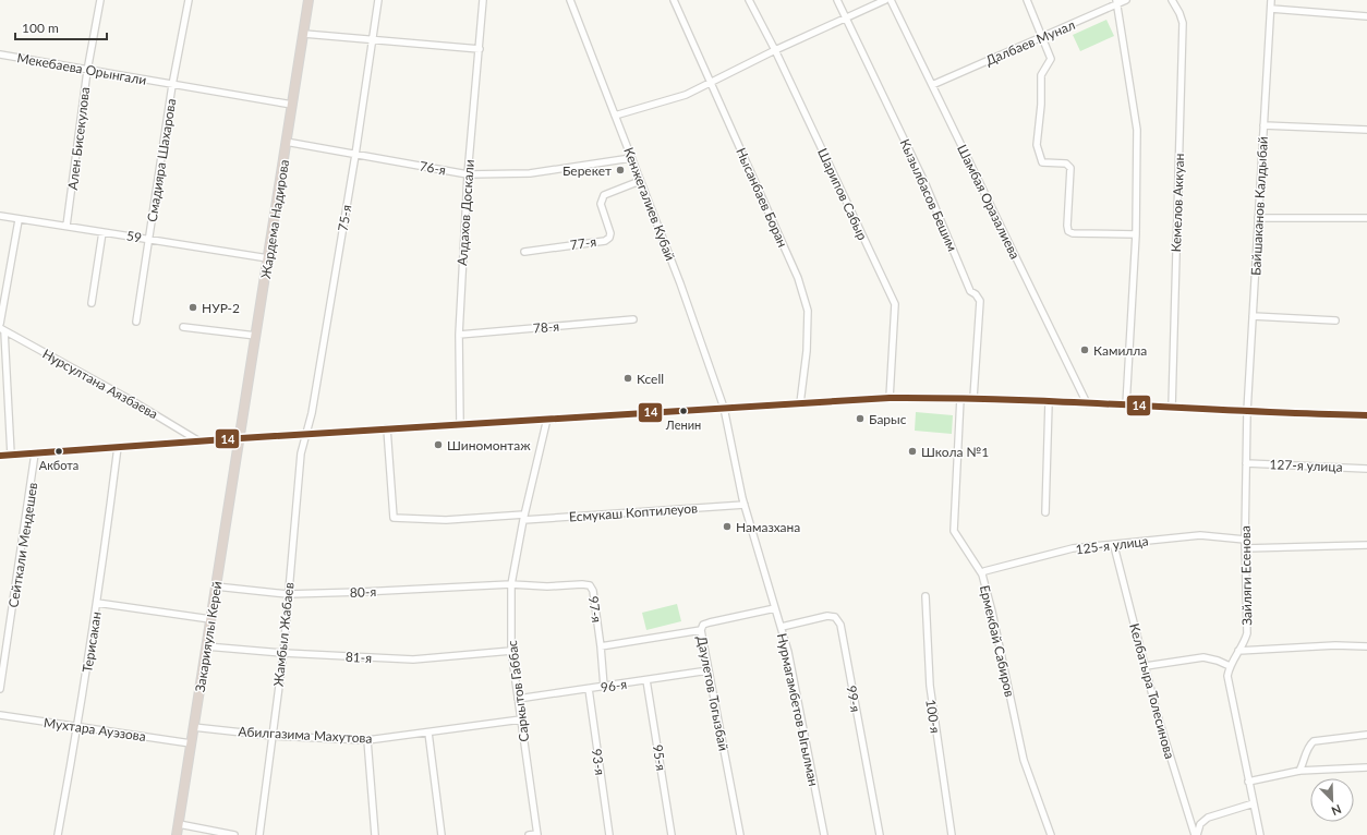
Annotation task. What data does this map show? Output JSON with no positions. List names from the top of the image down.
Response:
{
  "streets": {
    "highway": ["Жардема Надирова", "Закарияулы Керей"],
    "street": [
      "Далбаев Мунал",
      "Мекебаева Орынгали",
      "Ален Бисекулова",
      "Смадияра Шахарова",
      "76-я",
      "Шарипов Сабыр",
      "Кызылбасов Бешим",
      "Нысанбаев Боран",
      "Шамбая Оразалиева",
      "Кемелов Аккуан",
      "Кенжегалиев Кубай",
      "Байшаканов Калдыбай",
      "Алдахов Доскали",
      "75-я",
      "59",
      "77-я",
      "78-я",
      "Нурсултана Аязбаева",
      "127-я улица",
      "Есмукаш Коптилеуов",
      "Сейткали Мендешев",
      "125-я улица",
      "Зайляги Есенова",
      "80-я",
      "97-я",
      "Жамбыл Жабаев",
      "Ермекбай Сабиров",
      "Терисакан",
      "81-я",
      "96-я",
      "Саркытов Габбас",
      "Келбатыра Толесинова",
      "Даулетов Тогызбай",
      "99-я",
      "Нурмагамбетов Ыгылман",
      "100-я",
      "Мухтара Ауэзова",
      "Абилгазима Махутова",
      "95-я",
      "93-я"
    ]
  },
  "crossings": [
    ["Далбаев Мунал", "Шамбая Оразалиева"],
    ["Мекебаева Орынгали", "Ален Бисекулова"],
    ["Мекебаева Орынгали", "Смадияра Шахарова"],
    ["Мекебаева Орынгали", "Жардема Надирова"],
    ["Ален Бисекулова", "59"],
    ["Смадияра Шахарова", "59"],
    ["76-я", "Кенжегалиев Кубай"],
    ["76-я", "Алдахов Доскали"],
    ["76-я", "75-я"],
    ["76-я", "Жардема Надирова"],
    ["Кенжегалиев Кубай", "77-я"],
    ["Кенжегалиев Кубай", "Нурмагамбетов Ыгылман"],
    ["Байшаканов Калдыбай", "Зайляги Есенова"],
    ["Алдахов Доскали", "78-я"],
    ["75-я", "Жамбыл Жабаев"],
    ["Жардема Надирова", "59"],
    ["Жардема Надирова", "Закарияулы Керей"],
    ["127-я улица", "Зайляги Есенова"],
    ["Есмукаш Коптилеуов", "Саркытов Габбас"],
    ["Есмукаш Коптилеуов", "Нурмагамбетов Ыгылман"],
    ["125-я улица", "Зайляги Есенова"],
    ["125-я улица", "Ермекбай Сабиров"],
    ["125-я улица", "Келбатыра Толесинова"],
    ["80-я", "97-я"],
    ["80-я", "Жамбыл Жабаев"],
    ["80-я", "Закарияулы Керей"],
    ["80-я", "Саркытов Габбас"],
    ["97-я", "96-я"],
    ["97-я", "Саркытов Габбас"],
    ["Жамбыл Жабаев", "81-я"],
    ["Жамбыл Жабаев", "Абилгазима Махутова"],
    ["Закарияулы Керей", "81-я"],
    ["Закарияулы Керей", "Мухтара Ауэзова"],
    ["Закарияулы Керей", "Абилгазима Махутова"],
    ["Терисакан", "Мухтара Ауэзова"],
    ["81-я", "Саркытов Габбас"],
    ["96-я", "Саркытов Габбас"],
    ["96-я", "Даулетов Тогызбай"],
    ["96-я", "95-я"],
    ["96-я", "93-я"],
    ["Саркытов Габбас", "Абилгазима Махутова"],
    ["Даулетов Тогызбай", "Нурмагамбетов Ыгылман"],
    ["99-я", "Нурмагамбетов Ыгылман"]
  ],
  "places": [
    "Берекет",
    "НУР-2",
    "Камилла",
    "Kcell",
    "Ленин",
    "Барыс",
    "Шиномонтаж",
    "Акбота",
    "Школа №1",
    "Намазхана"
  ],
  "lines": ["transit line 14"],
  "scale_bar": "100 m",
  "north": "bottom right"
}
